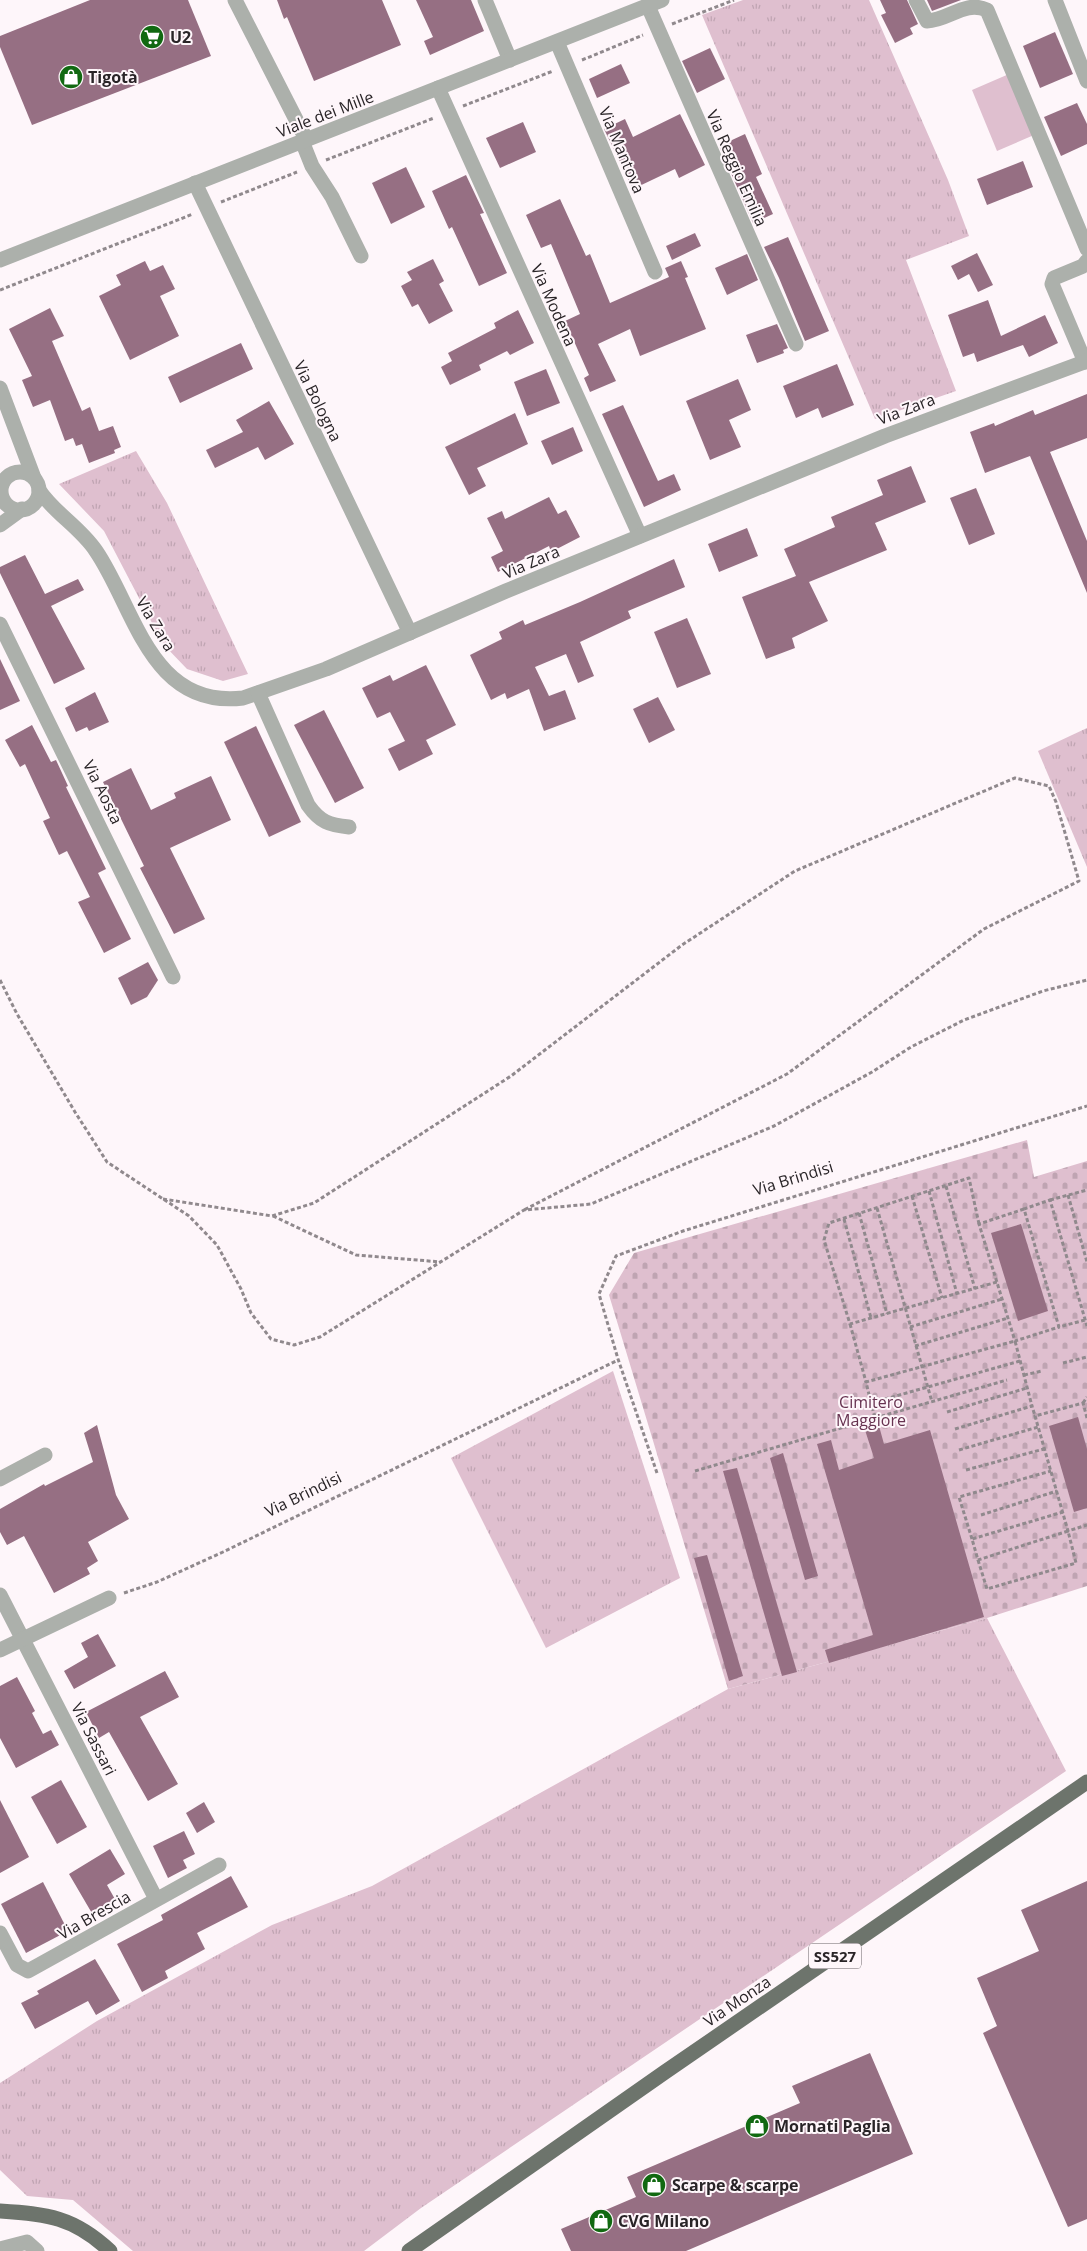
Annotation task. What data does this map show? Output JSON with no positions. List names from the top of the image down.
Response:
{
  "streets": {
    "main road": ["SS527", "Via Monza"],
    "street": [
      "Viale dei Mille",
      "Via Mantova",
      "Via Reggio Emilia",
      "Via Modena",
      "Via Bologna",
      "Via Zara",
      "Via Aosta",
      "Via Sassari",
      "Via Brescia"
    ],
    "path": ["Via Brindisi"]
  },
  "crossings": [
    ["Viale dei Mille", "Via Mantova"],
    ["Viale dei Mille", "Via Reggio Emilia"],
    ["Viale dei Mille", "Via Modena"],
    ["Viale dei Mille", "Via Bologna"],
    ["Via Modena", "Via Zara"],
    ["Via Bologna", "Via Zara"],
    ["Via Sassari", "Via Brescia"]
  ],
  "parks": ["Cimitero Maggiore"],
  "places": {
    "supermarket": ["U2"],
    "shop": [
      "Tigotà",
      "Mornati Paglia",
      "Scarpe & scarpe",
      "CVG Milano"
    ]
  }
}
